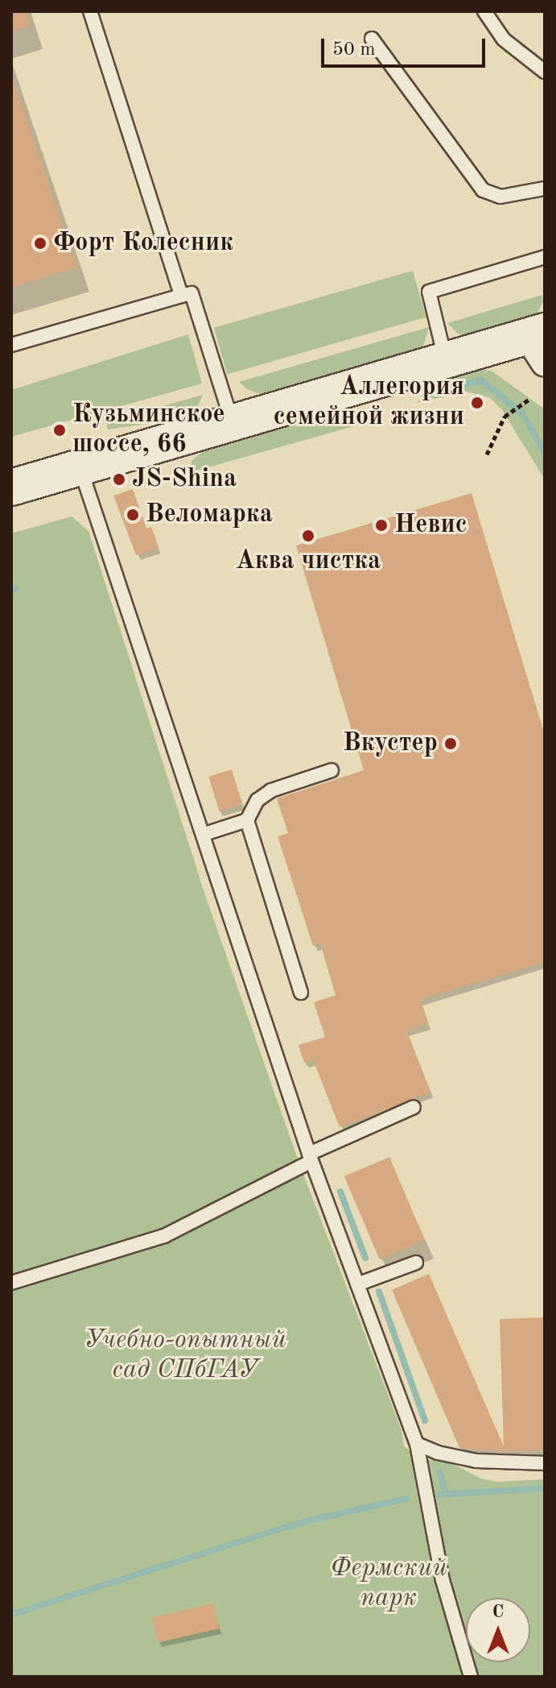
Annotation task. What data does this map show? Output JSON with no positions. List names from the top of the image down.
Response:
{
  "parks": ["Учебно-опытный сад СПбГАУ", "Фермский парк"],
  "places": [
    "Форт Колесник",
    "Аллегория семейной жизни",
    "Кузьминское шоссе, 66",
    "JS-Shina",
    "Веломарка",
    "Невис",
    "Аква чистка",
    "Вкустер"
  ],
  "scale_bar": "50 m",
  "north": "top"
}
